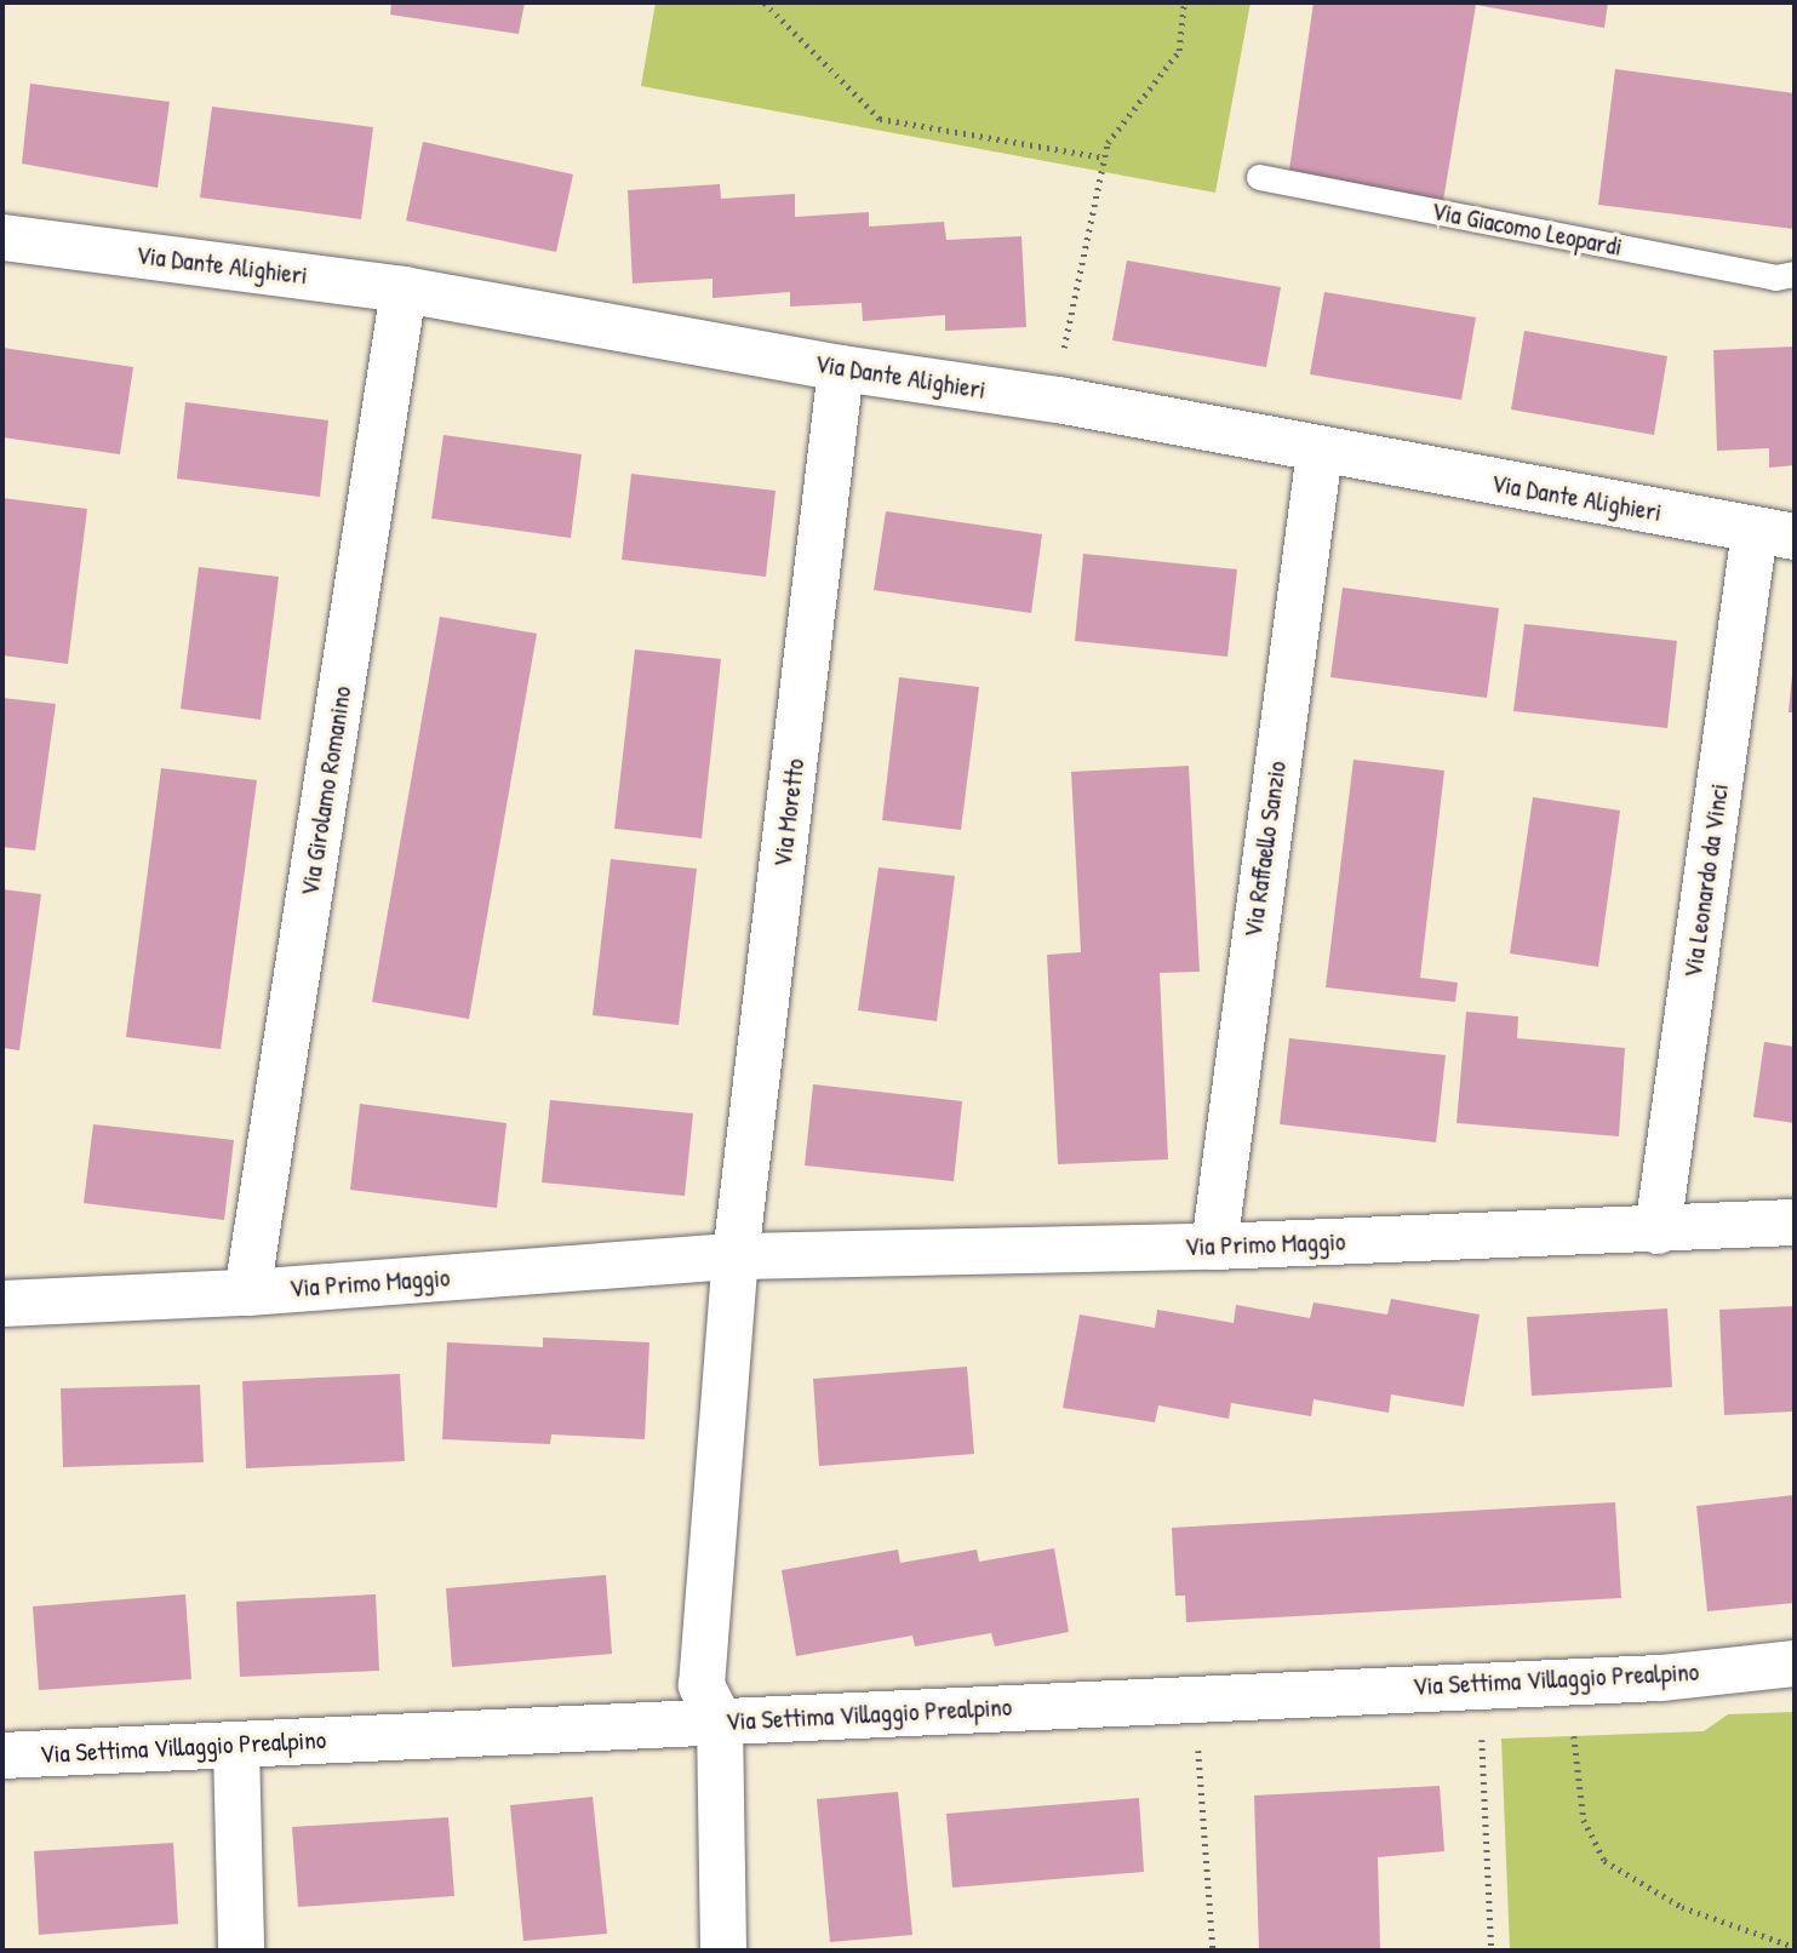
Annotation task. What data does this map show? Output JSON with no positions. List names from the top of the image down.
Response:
{
  "streets": {
    "street": [
      "Via Dante Alighieri",
      "Via Girolamo Romanino",
      "Via Moretto",
      "Via Raffaello Sanzio",
      "Via Leonardo da Vinci",
      "Via Primo Maggio",
      "Via Settima Villaggio Prealpino"
    ],
    "lane": ["Via Giacomo Leopardi"]
  },
  "crossings": [
    ["Via Dante Alighieri", "Via Girolamo Romanino"],
    ["Via Dante Alighieri", "Via Moretto"],
    ["Via Dante Alighieri", "Via Raffaello Sanzio"],
    ["Via Dante Alighieri", "Via Leonardo da Vinci"],
    ["Via Girolamo Romanino", "Via Primo Maggio"],
    ["Via Moretto", "Via Primo Maggio"],
    ["Via Raffaello Sanzio", "Via Primo Maggio"],
    ["Via Leonardo da Vinci", "Via Primo Maggio"]
  ]
}
